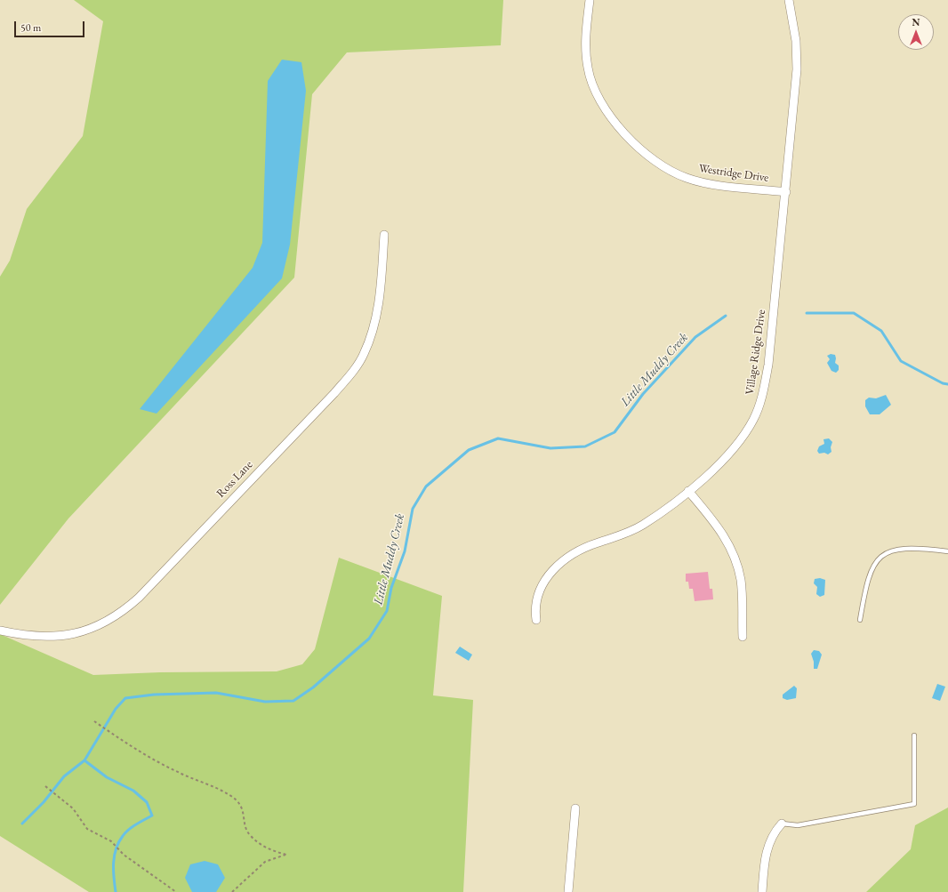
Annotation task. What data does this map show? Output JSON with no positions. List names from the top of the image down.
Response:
{
  "streets": {
    "street": ["Westridge Drive", "Village Ridge Drive", "Ross Lane"]
  },
  "crossings": [
    ["Westridge Drive", "Village Ridge Drive"]
  ],
  "water": ["Little Muddy Creek"],
  "scale_bar": "50 m",
  "north": "top"
}
